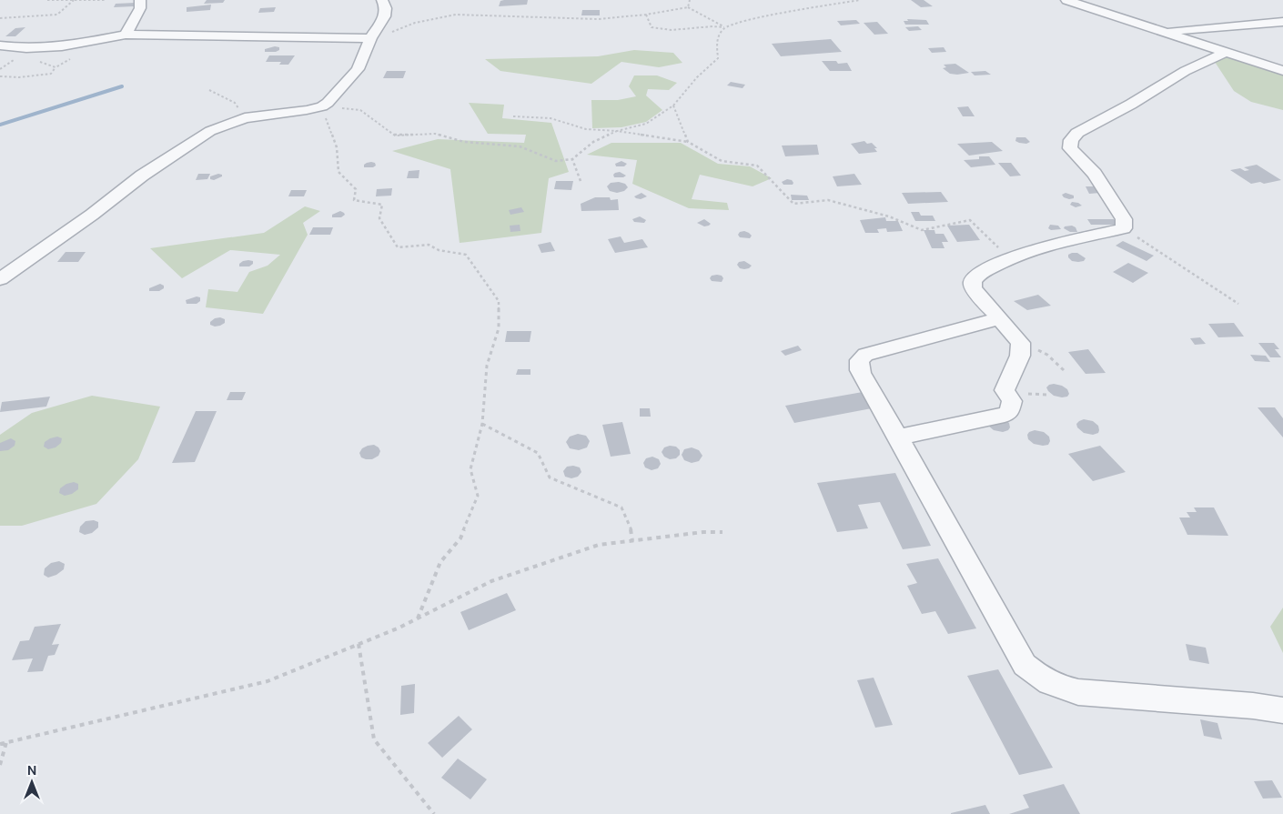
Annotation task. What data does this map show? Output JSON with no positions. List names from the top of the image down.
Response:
{
  "north": "top"
}
